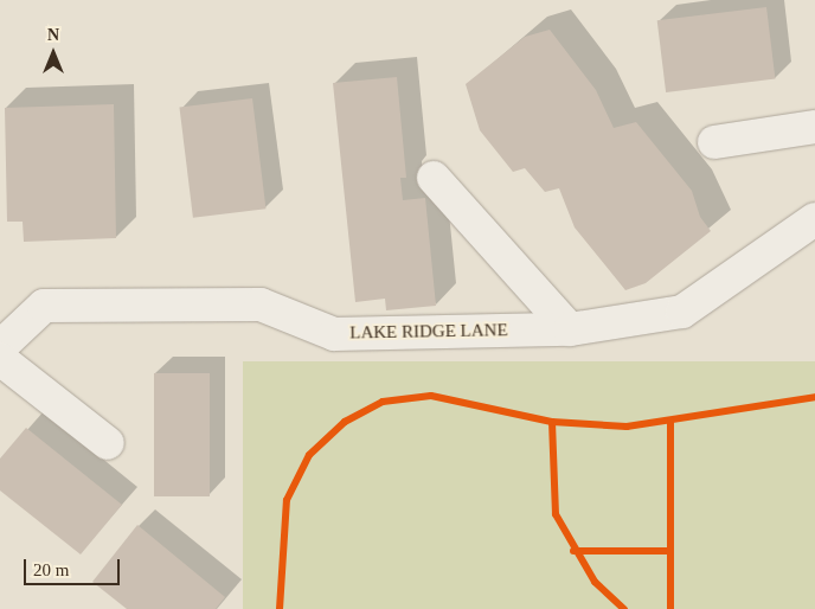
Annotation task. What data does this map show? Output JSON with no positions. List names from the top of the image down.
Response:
{
  "streets": {
    "street": ["LAKE RIDGE LANE"]
  },
  "scale_bar": "20 m",
  "north": "top"
}
